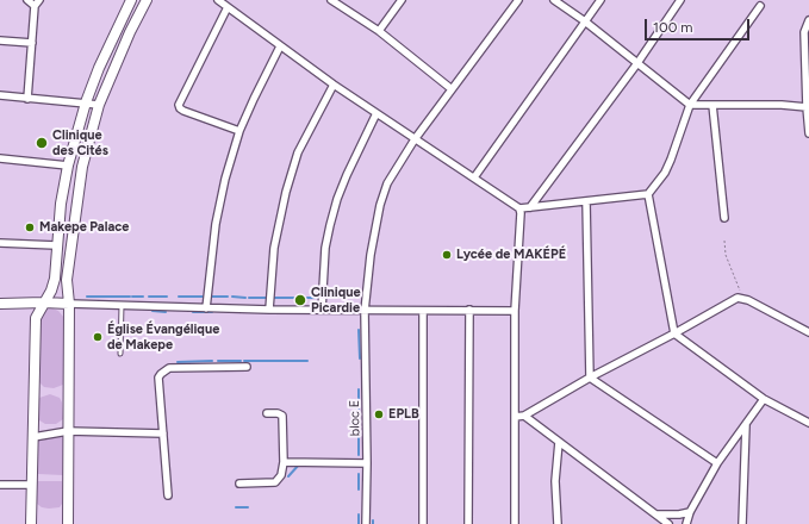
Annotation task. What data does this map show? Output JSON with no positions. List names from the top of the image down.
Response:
{
  "streets": {
    "street": ["bloc E"]
  },
  "places": [
    "Clinique des Cités",
    "Makepe Palace",
    "Lycée de MAKÉPÉ",
    "Clinique Picardie",
    "Église Évangélique de Makepe",
    "EPLB"
  ],
  "scale_bar": "100 m"
}
